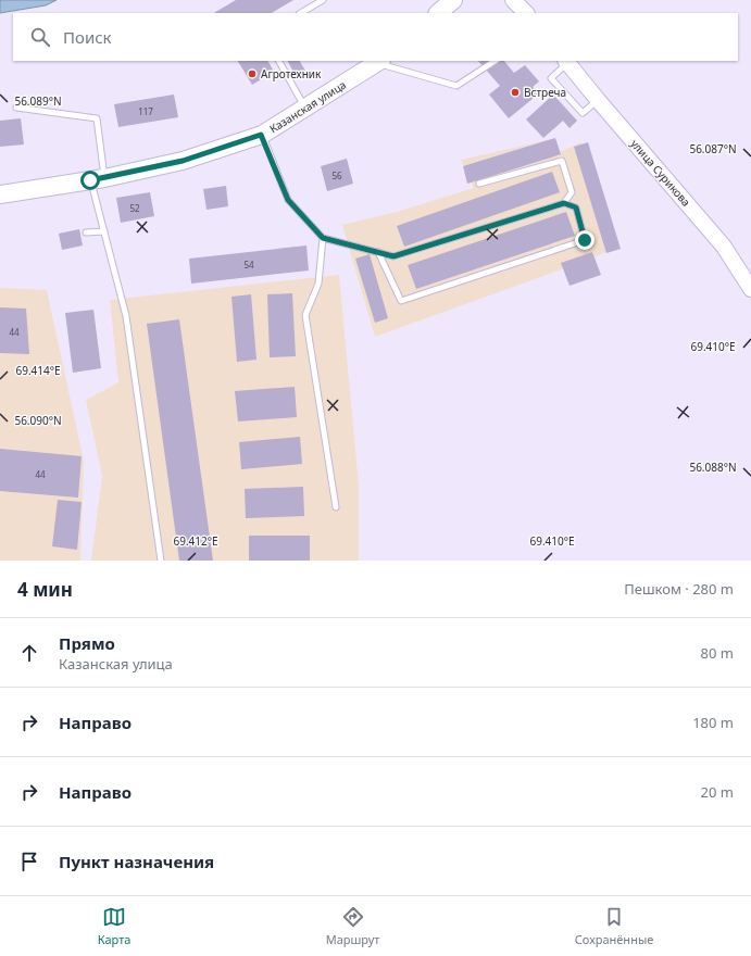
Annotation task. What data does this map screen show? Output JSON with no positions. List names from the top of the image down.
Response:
{
  "streets": {
    "main road": ["Казанская улица", "улица Сурикова"]
  },
  "places": ["Агротехник", "Встреча"],
  "house_numbers": [
    "117",
    "56",
    "52",
    "54",
    "44",
    "44"
  ],
  "page": {
    "search": "Поиск",
    "heading": ["4 мин", "Пешком · 280 m"],
    "list": [
      ["Прямо", "Казанская улица", "80 m"],
      ["Направо", "180 m"],
      ["Направо", "20 m"],
      "Пункт назначения"
    ],
    "nav": ["Карта", "Маршрут", "Сохранённые"]
  },
  "coordinates": [
    "56.089°N",
    "56.087°N",
    "69.410°E",
    "69.414°E",
    "56.090°N",
    "56.088°N",
    "69.412°E"
  ]
}
